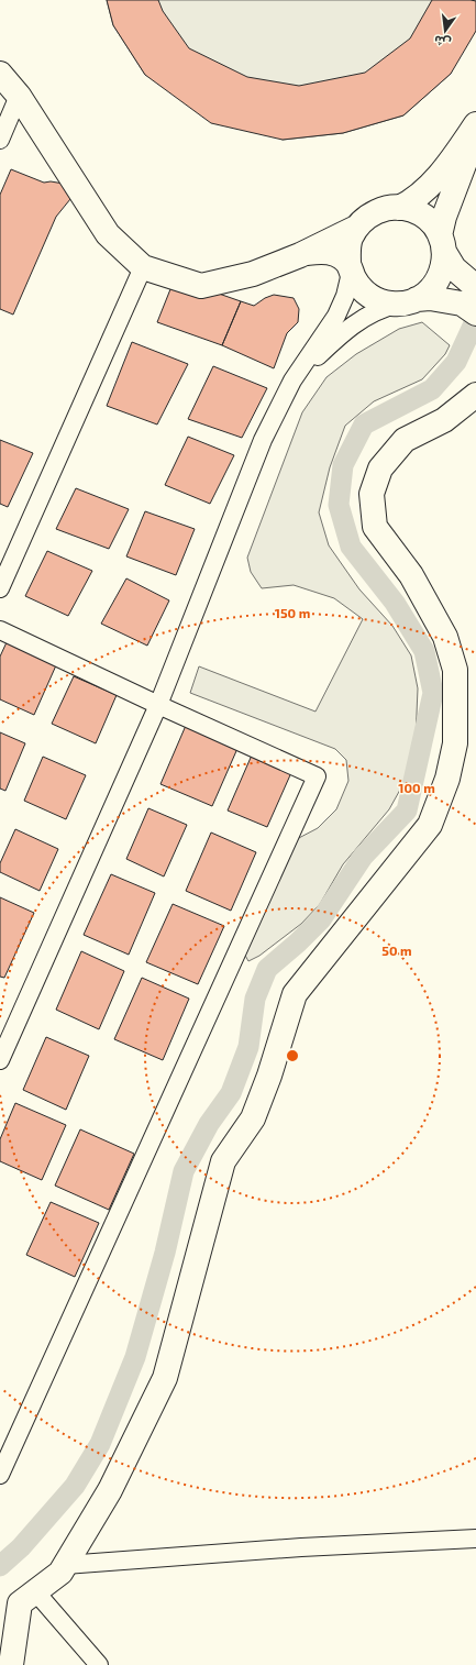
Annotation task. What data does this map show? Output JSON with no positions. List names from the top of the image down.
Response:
{
  "north": "bottom",
  "rings": ["150 m", "100 m", "50 m"]
}
